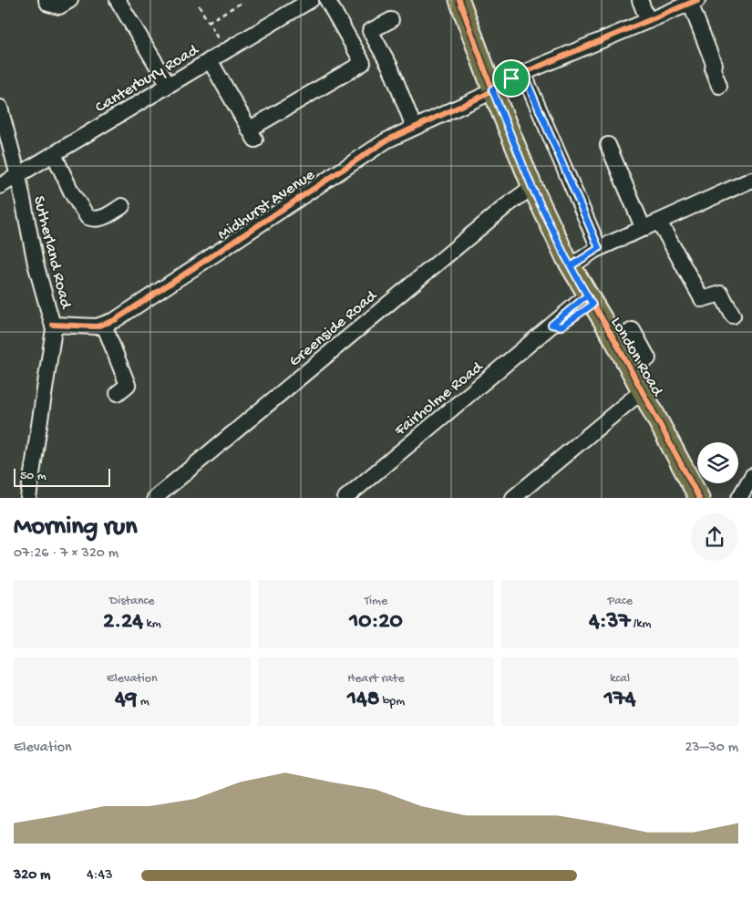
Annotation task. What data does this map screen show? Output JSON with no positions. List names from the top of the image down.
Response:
{
  "streets": {
    "main road": ["London Road"],
    "street": [
      "Canterbury Road",
      "Midhurst Avenue",
      "Sutherland Road",
      "Greenside Road",
      "Fairholme Road"
    ]
  },
  "crossings": [
    ["Canterbury Road", "Sutherland Road"],
    ["Midhurst Avenue", "London Road"],
    ["Greenside Road", "London Road"],
    ["London Road", "Fairholme Road"]
  ],
  "scale_bar": "50 m",
  "page": {
    "scale": "50 m",
    "heading": ["Morning run", "07:26 · 7 × 320 m"],
    "stats": [
      ["Distance", "2.24 km"],
      ["Time", "10:20"],
      ["Pace", "4:37 /km"],
      ["Elevation", "49 m"],
      ["Heart rate", "148 bpm"],
      ["kcal", "174"]
    ],
    "chart": ["Elevation", "23–30 m"],
    "list": [
      {
        "name": "320 m",
        "note": "4:43"
      }
    ]
  }
}
